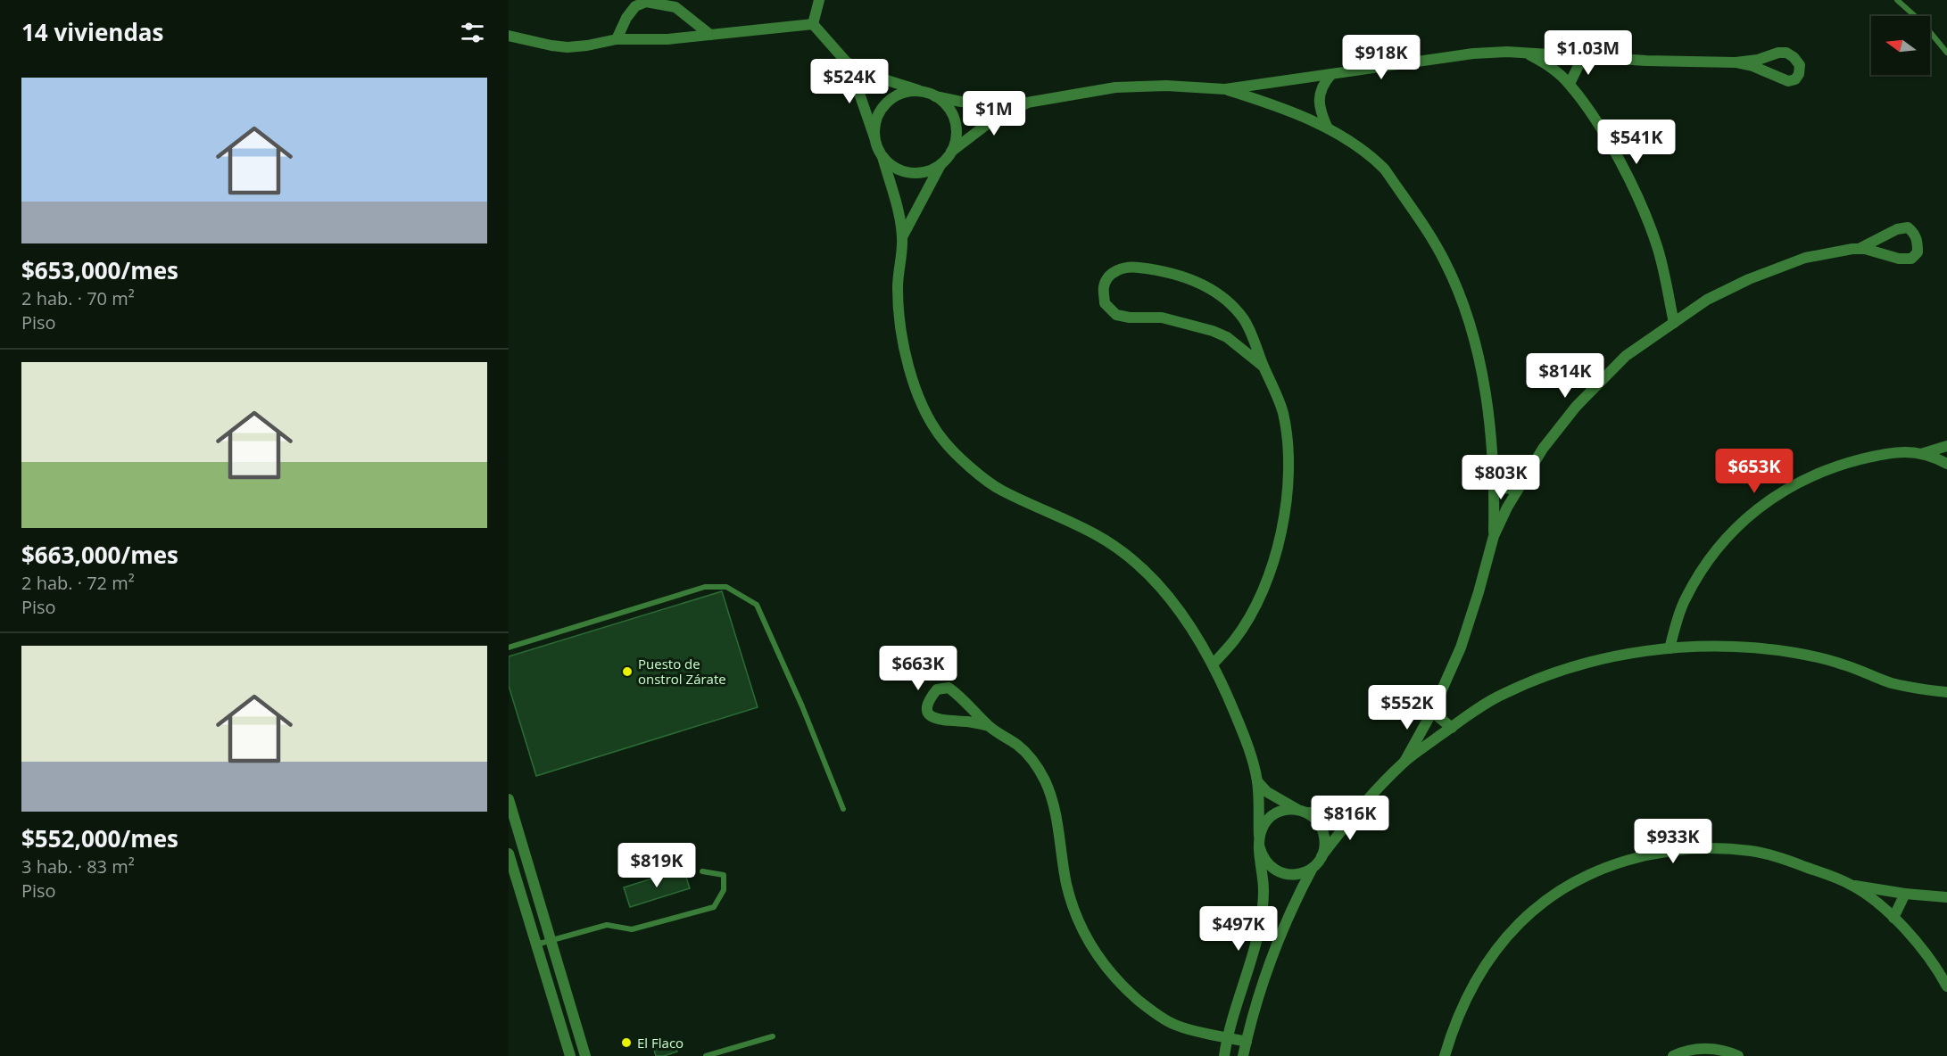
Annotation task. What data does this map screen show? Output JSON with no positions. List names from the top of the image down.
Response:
{
  "places": ["Puesto de onstrol Zárate", "El Flaco"],
  "north": "left",
  "page": {
    "heading": "14 viviendas",
    "price": [
      "$1.03M",
      "$918K",
      "$524K",
      "$1M",
      "$541K",
      "$814K",
      "$653K",
      "$803K",
      "$663K",
      "$552K",
      "$816K",
      "$933K",
      "$819K",
      "$497K"
    ],
    "list": [
      {
        "name": "$653,000/mes",
        "note": "2 hab. · 70 m² · Piso"
      },
      {
        "name": "$663,000/mes",
        "note": "2 hab. · 72 m² · Piso"
      },
      {
        "name": "$552,000/mes",
        "note": "3 hab. · 83 m² · Piso"
      }
    ]
  }
}
